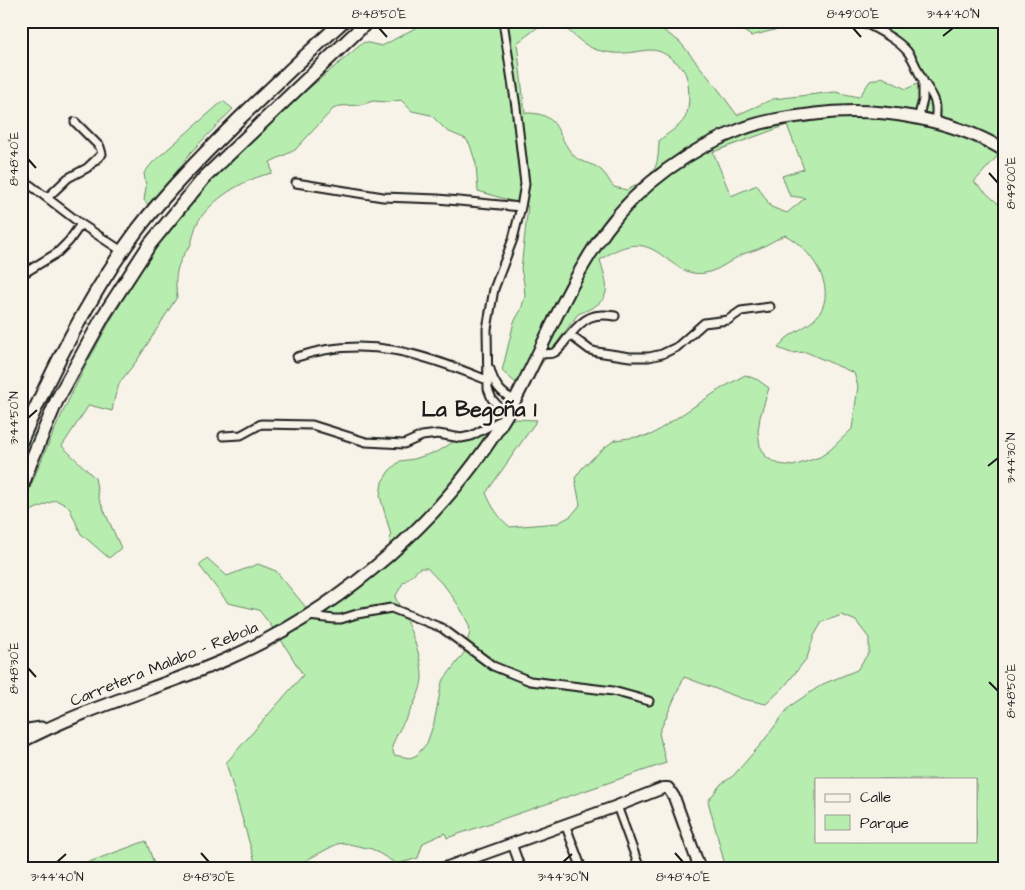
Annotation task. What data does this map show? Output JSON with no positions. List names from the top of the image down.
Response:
{
  "streets": {
    "main road": ["Carretera Malabo - Rebola"]
  },
  "districts": ["La Begoña 1"],
  "legend": ["Calle", "Parque"],
  "coordinates": [
    "8°48'50\"E",
    "8°49'00\"E",
    "3°44'40\"N",
    "8°48'40\"E",
    "3°44'50\"N",
    "3°44'30\"N",
    "8°48'30\"E"
  ]
}
